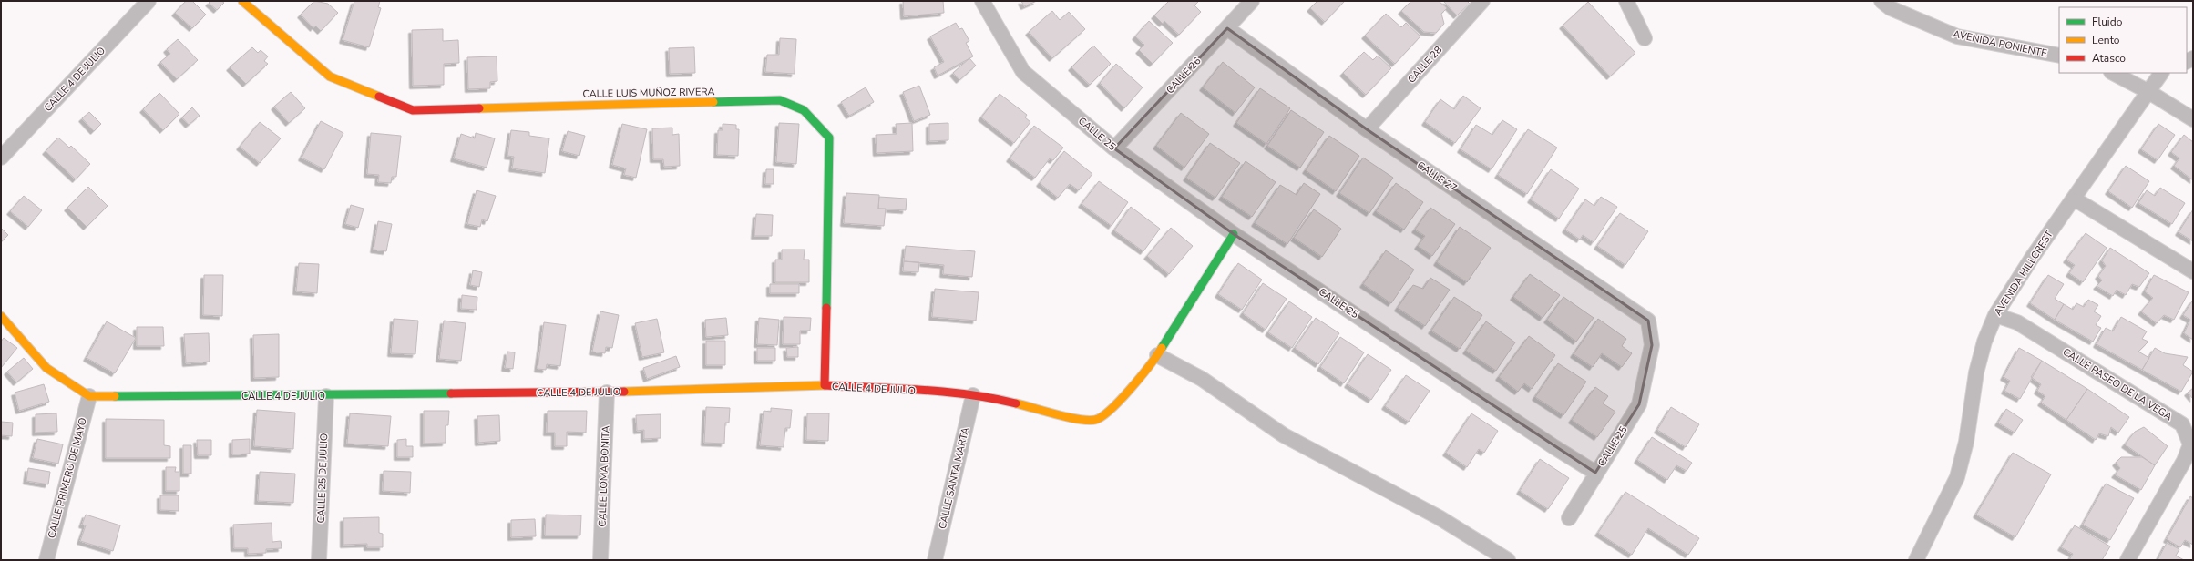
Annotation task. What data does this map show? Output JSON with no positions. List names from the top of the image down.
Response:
{
  "streets": {
    "street": [
      "AVENIDA PONIENTE",
      "CALLE 28",
      "CALLE 26",
      "CALLE 4 DE JULIO",
      "CALLE LUIS MUÑOZ RIVERA",
      "CALLE 25",
      "CALLE 27",
      "AVENIDA HILLCREST",
      "CALLE PASEO DE LA VEGA",
      "CALLE LOMA BONITA",
      "CALLE PRIMERO DE MAYO",
      "CALLE 25 DE JULIO",
      "CALLE SANTA MARTA"
    ]
  },
  "crossings": [
    ["CALLE 28", "CALLE 27"],
    ["CALLE 26", "CALLE 25"],
    ["CALLE 26", "CALLE 27"],
    ["CALLE 4 DE JULIO", "CALLE LUIS MUÑOZ RIVERA"],
    ["CALLE 4 DE JULIO", "CALLE LOMA BONITA"],
    ["CALLE 4 DE JULIO", "CALLE PRIMERO DE MAYO"],
    ["CALLE 4 DE JULIO", "CALLE 25 DE JULIO"],
    ["CALLE 4 DE JULIO", "CALLE SANTA MARTA"],
    ["CALLE 25", "CALLE 27"],
    ["AVENIDA HILLCREST", "CALLE PASEO DE LA VEGA"]
  ],
  "legend": ["Fluido", "Lento", "Atasco"]
}
